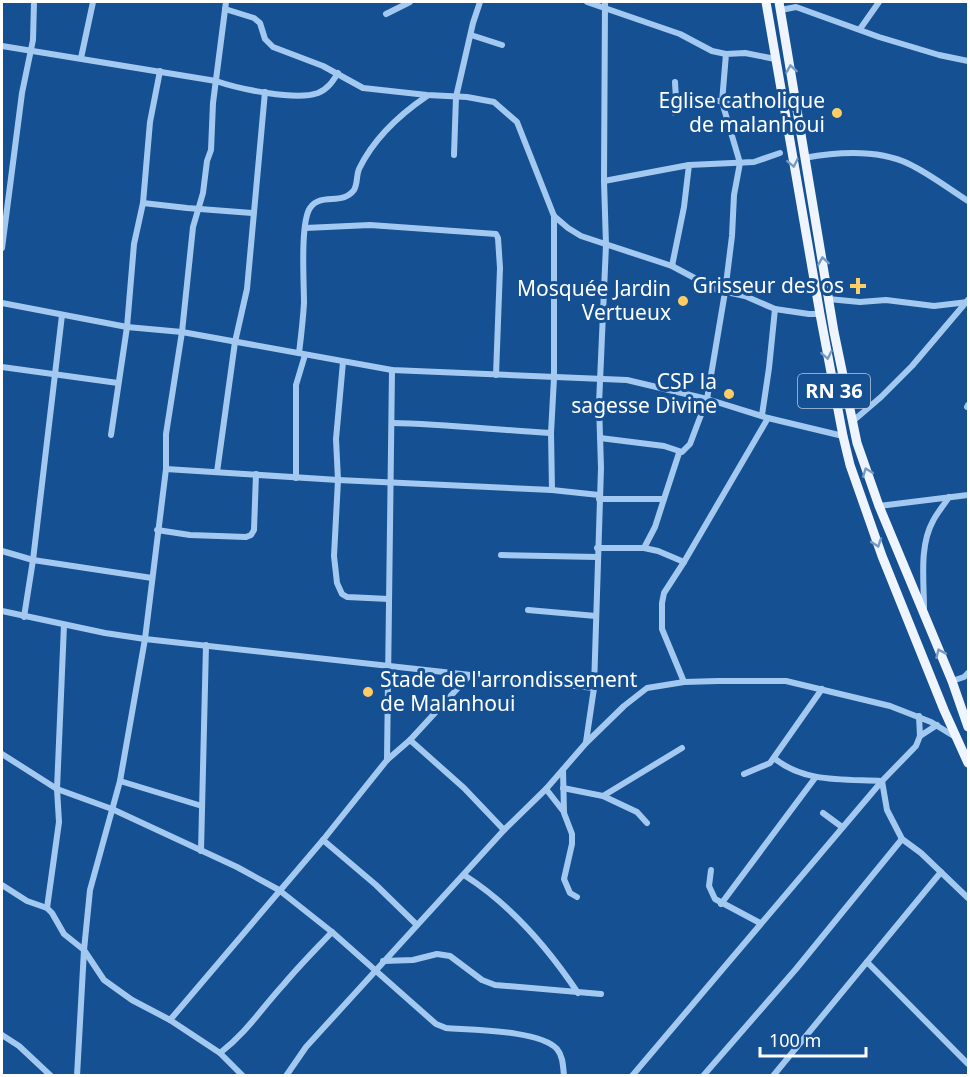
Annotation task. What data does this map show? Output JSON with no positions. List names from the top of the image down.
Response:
{
  "streets": {
    "main road": ["RN 36"]
  },
  "places": {
    "other": [
      "Eglise catholique de malanhoui",
      "Mosquée Jardin Vertueux",
      "CSP la sagesse Divine",
      "Stade de l'arrondissement de Malanhoui"
    ],
    "health": ["Grisseur des os"]
  },
  "scale_bar": "100 m"
}
